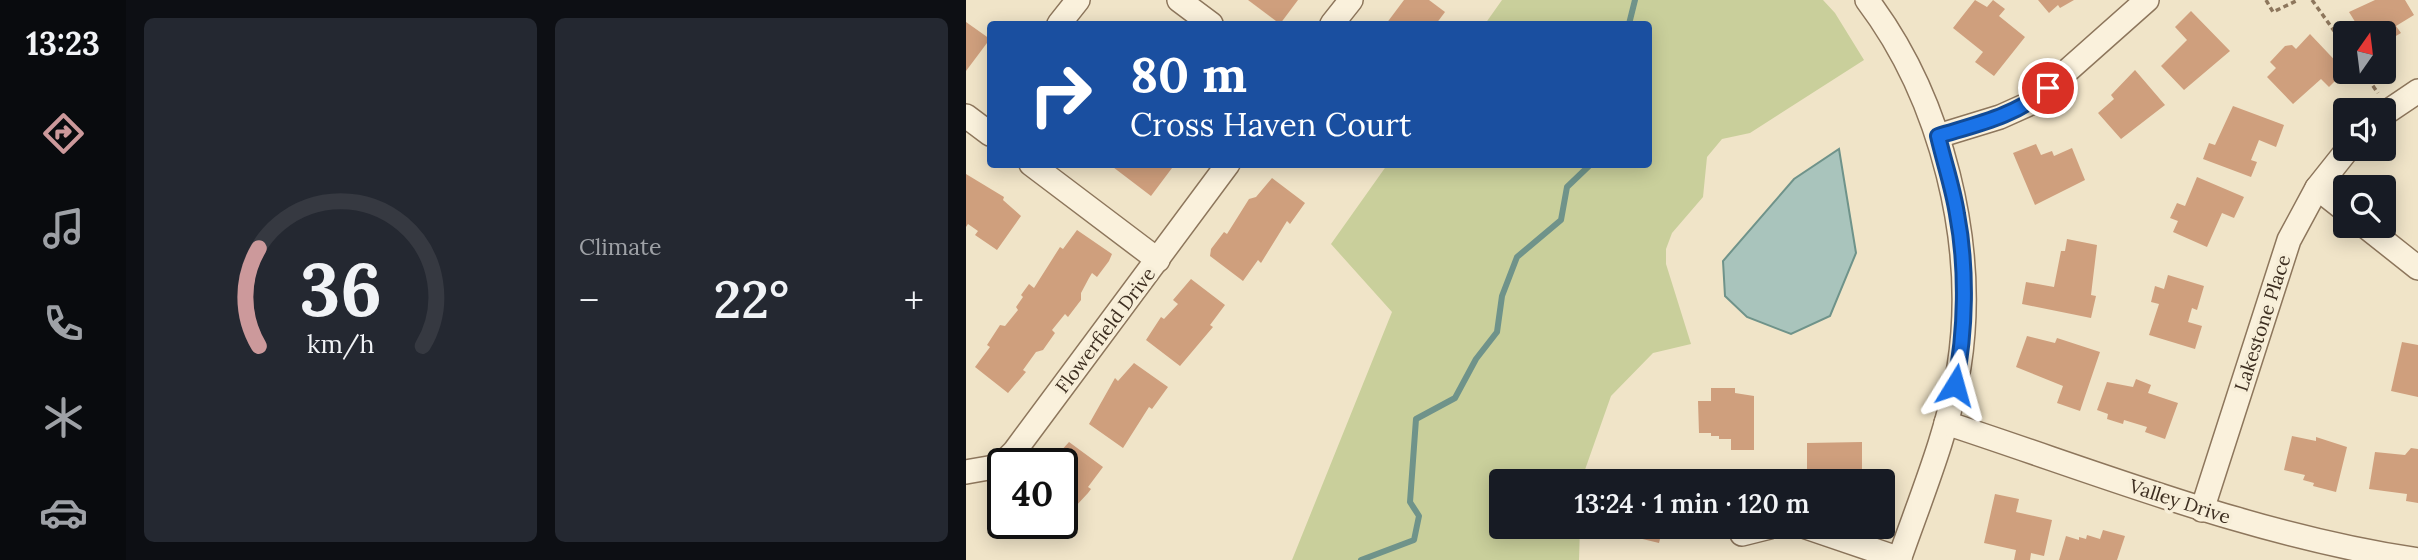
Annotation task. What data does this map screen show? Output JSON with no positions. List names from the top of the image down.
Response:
{
  "streets": {
    "street": ["Lakestone Place", "Flowerfield Drive", "Valley Drive"]
  },
  "crossings": [
    ["Lakestone Place", "Valley Drive"]
  ],
  "north": "top",
  "page": {
    "tabs": "13:23",
    "tile": "Climate",
    "turn": ["80 m", "Cross Haven Court"],
    "heat": ["−", "22°", "+"],
    "limit": "40",
    "trip": "13:24 · 1 min · 120 m",
    "gauge": ["36", "km/h"]
  }
}
